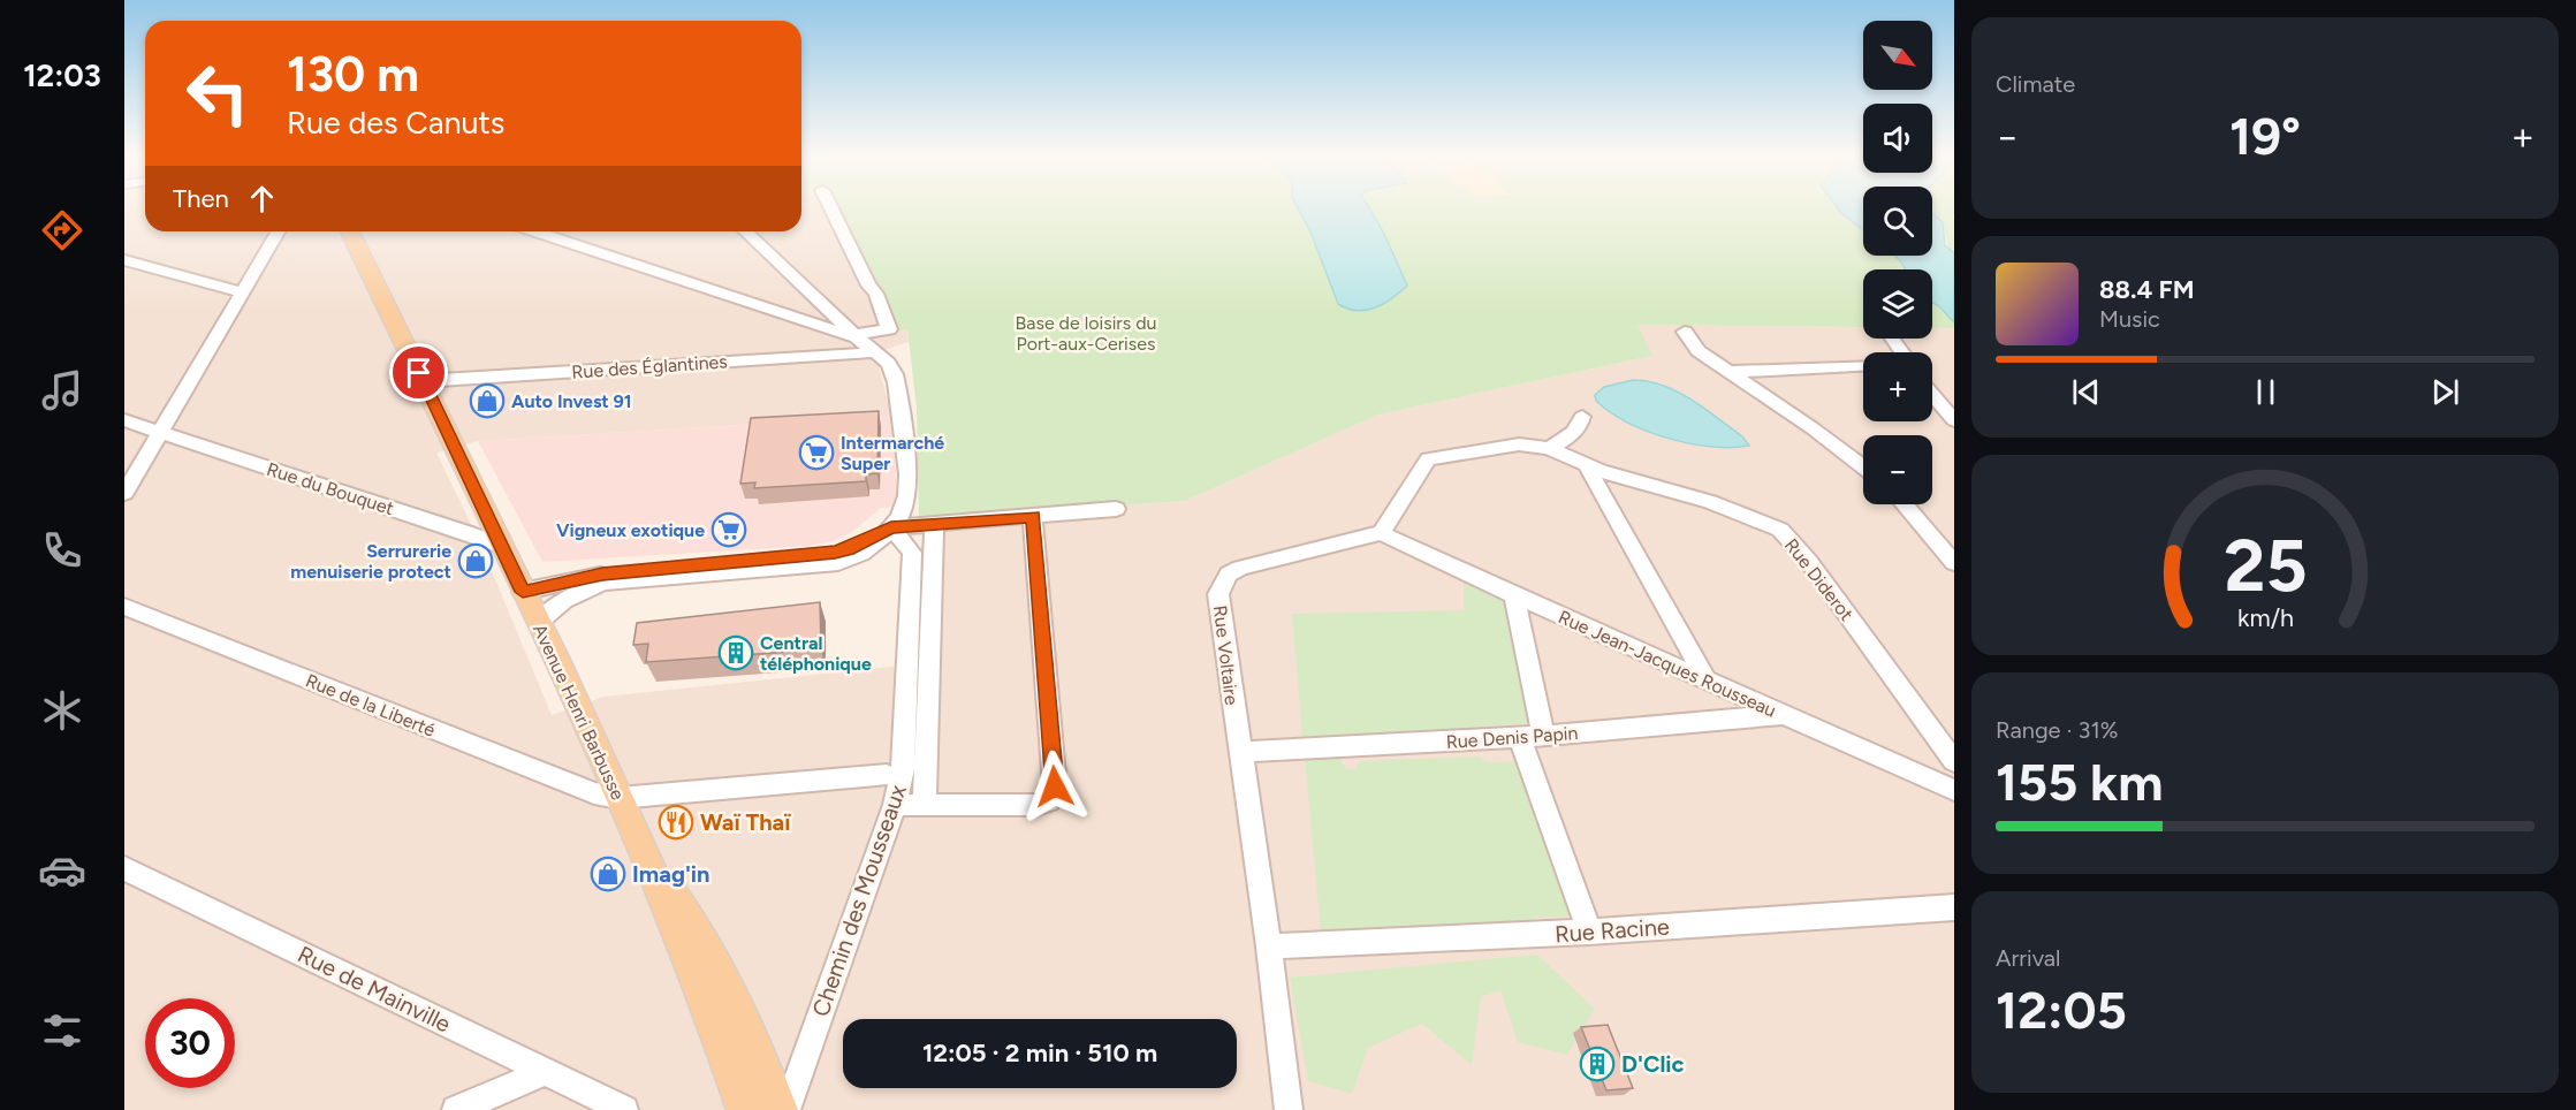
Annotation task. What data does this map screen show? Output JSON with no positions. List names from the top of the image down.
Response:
{
  "streets": {
    "main road": ["Avenue Henri Barbusse"],
    "street": [
      "Rue des Églantines",
      "Rue du Bouquet",
      "Rue Diderot",
      "Rue Voltaire",
      "Rue Jean-Jacques Rousseau",
      "Rue de la Liberté",
      "Rue Denis Papin",
      "Chemin des Mousseaux",
      "Rue Racine",
      "Rue de Mainville"
    ]
  },
  "crossings": [
    ["Rue des Églantines", "Avenue Henri Barbusse"],
    ["Rue du Bouquet", "Avenue Henri Barbusse"],
    ["Rue Voltaire", "Rue Jean-Jacques Rousseau"],
    ["Rue Voltaire", "Rue Denis Papin"],
    ["Rue Voltaire", "Rue Racine"],
    ["Rue Jean-Jacques Rousseau", "Rue Denis Papin"],
    ["Rue de la Liberté", "Avenue Henri Barbusse"]
  ],
  "parks": ["Base de loisirs du Port-aux-Cerises"],
  "places": {
    "shop": ["Auto Invest 91", "Serrurerie menuiserie protect", "Imag'in"],
    "supermarket": ["Intermarché Super", "Vigneux exotique"],
    "building": ["Central téléphonique", "D'Clic"],
    "restaurant": ["Waï Thaï"]
  },
  "north": "bottom right",
  "page": {
    "tabs": "12:03",
    "tile": [
      "Climate",
      ["Range · 31%", "155 km"],
      ["Arrival", "12:05"]
    ],
    "map_buttons": ["+", "−"],
    "turn": ["130 m", "Rue des Canuts"],
    "heat": ["−", "19°", "+"],
    "then": "Then",
    "song": ["88.4 FM", "Music"],
    "limit": "30",
    "trip": "12:05 · 2 min · 510 m",
    "gauge": ["25", "km/h"]
  }
}
